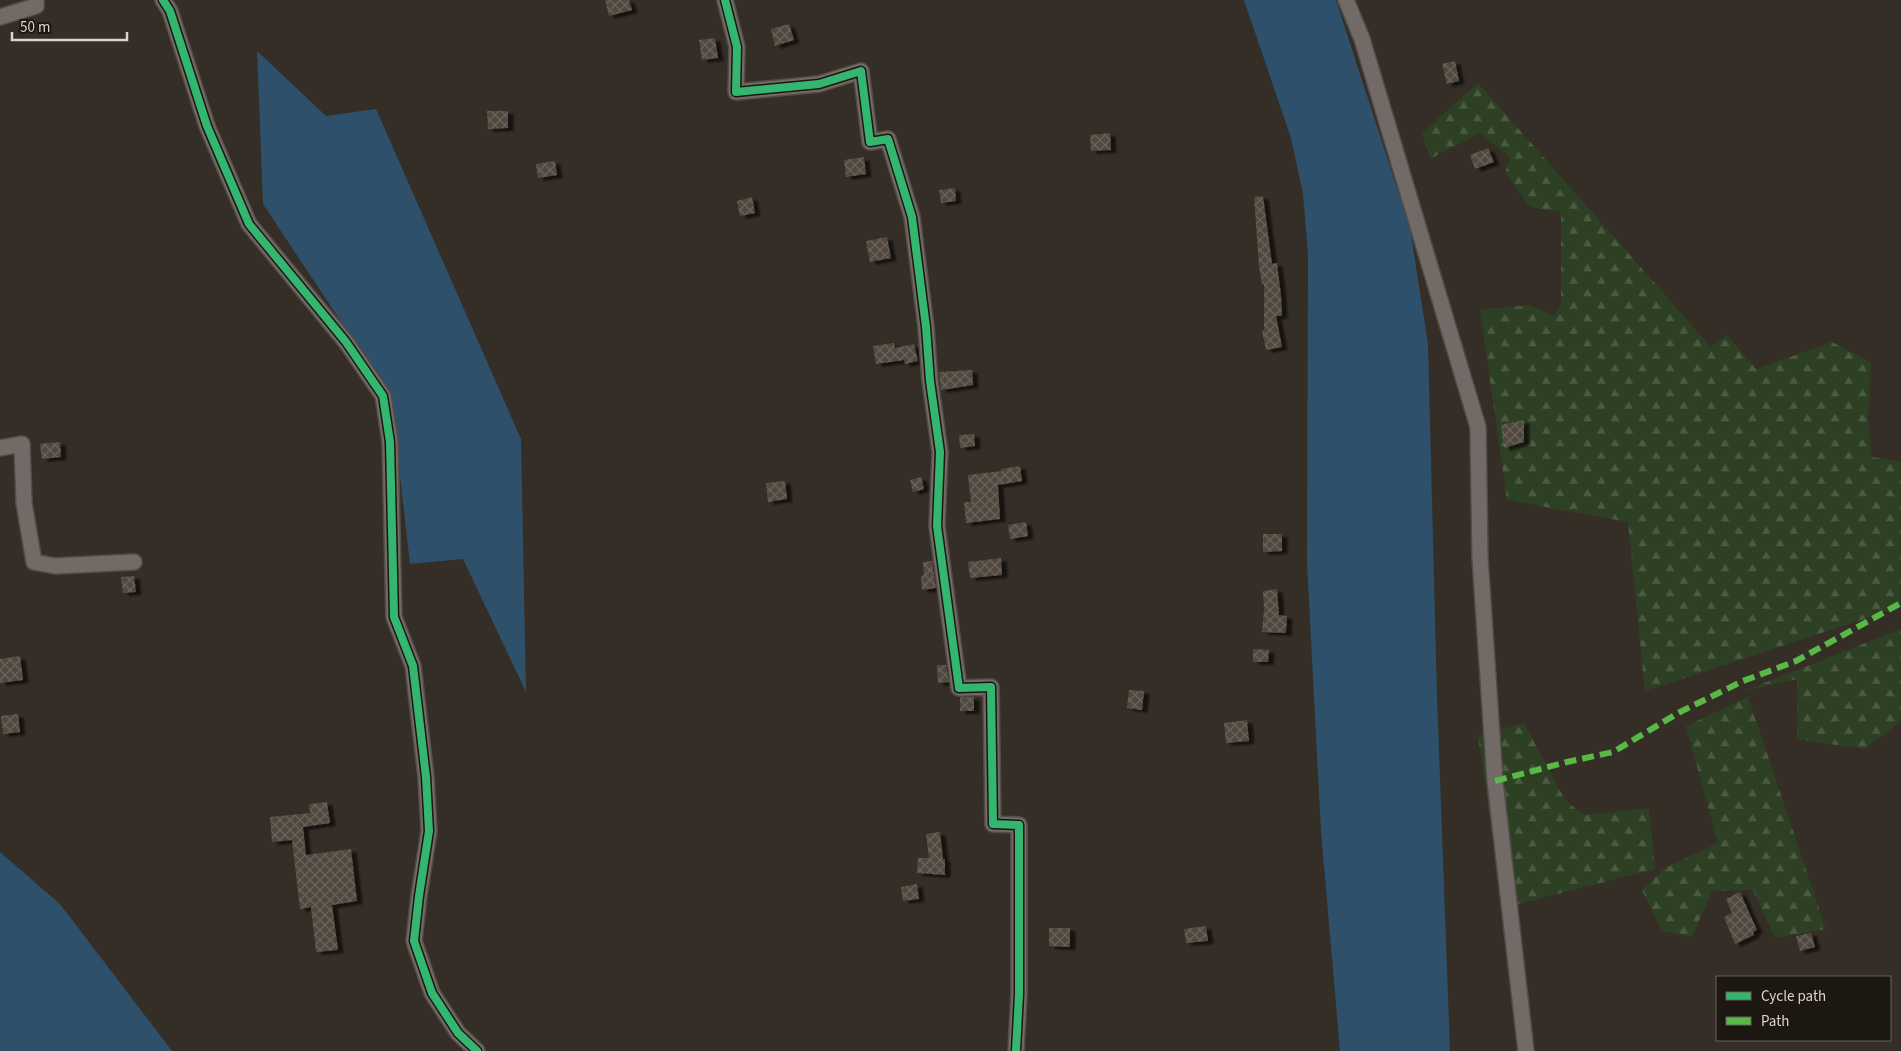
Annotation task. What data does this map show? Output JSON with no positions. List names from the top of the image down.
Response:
{
  "legend": ["Cycle path", "Path"],
  "scale_bar": "50 m"
}
